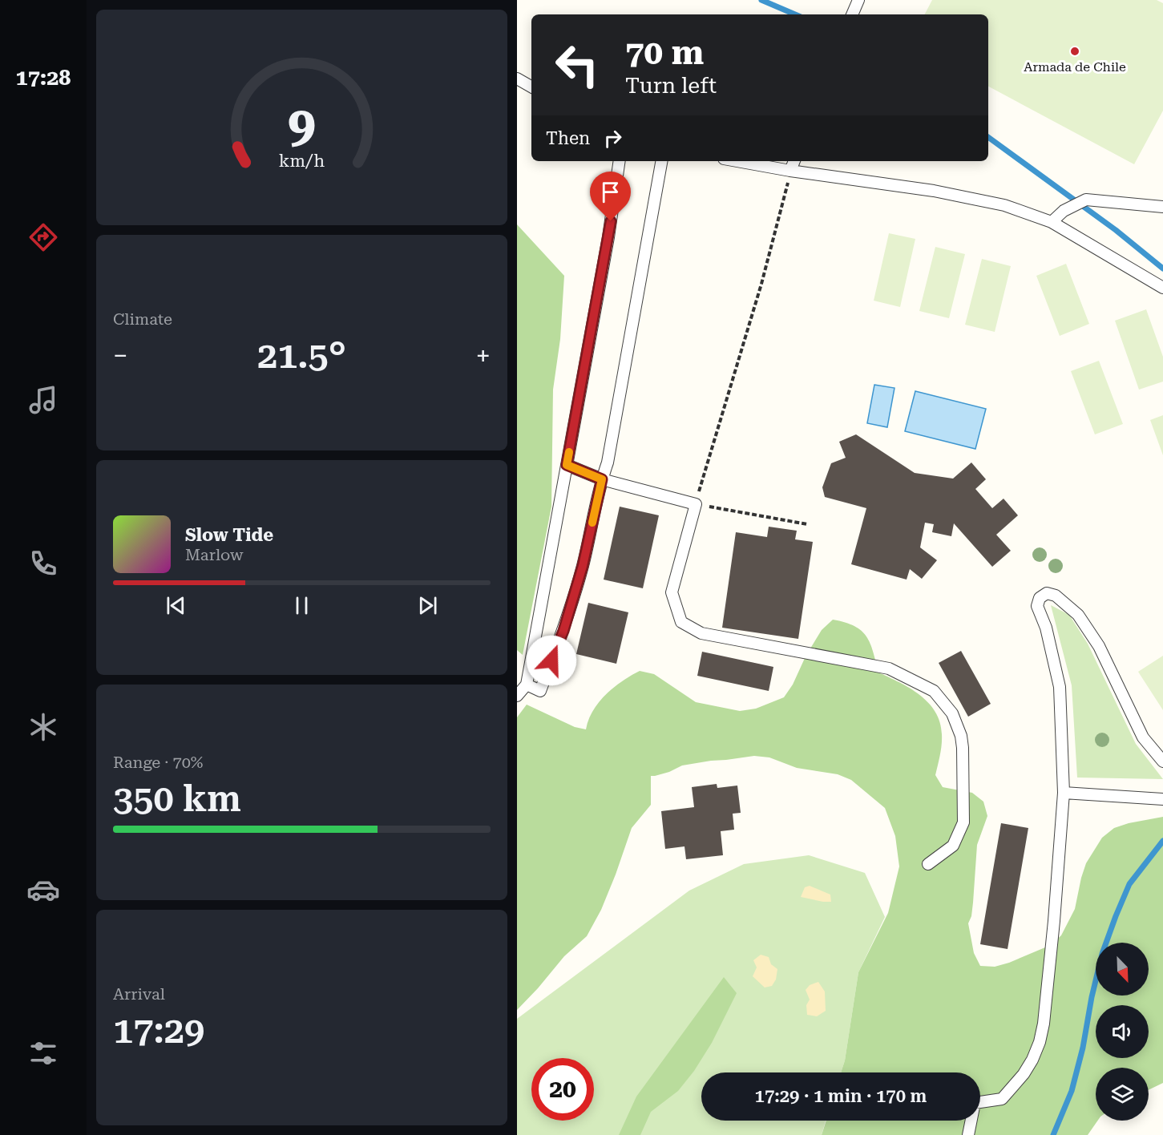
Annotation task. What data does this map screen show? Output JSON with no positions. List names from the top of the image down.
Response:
{
  "places": ["Armada de Chile"],
  "north": "bottom right",
  "page": {
    "tabs": "17:28",
    "turn": ["70 m", "Turn left"],
    "then": "Then",
    "tile": [
      "Climate",
      ["Range · 70%", "350 km"],
      ["Arrival", "17:29"]
    ],
    "heat": ["−", "21.5°", "+"],
    "song": ["Slow Tide", "Marlow"],
    "limit": "20",
    "trip": "17:29 · 1 min · 170 m",
    "gauge": ["9", "km/h"]
  }
}
